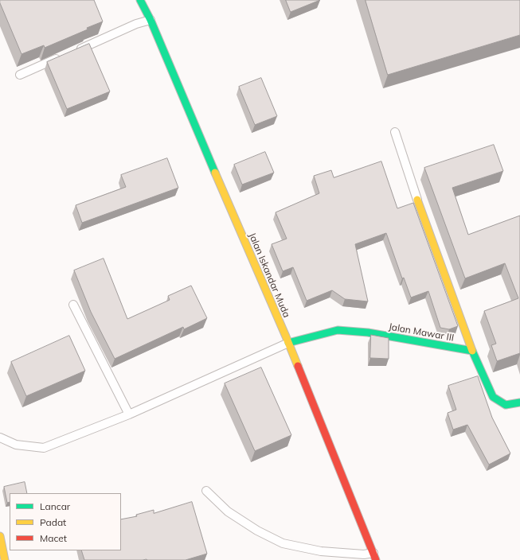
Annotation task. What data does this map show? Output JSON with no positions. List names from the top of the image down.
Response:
{
  "streets": {
    "street": ["Jalan Iskandar Muda", "Jalan Mawar III"]
  },
  "crossings": [
    ["Jalan Iskandar Muda", "Jalan Mawar III"]
  ],
  "legend": ["Lancar", "Padat", "Macet"]
}
